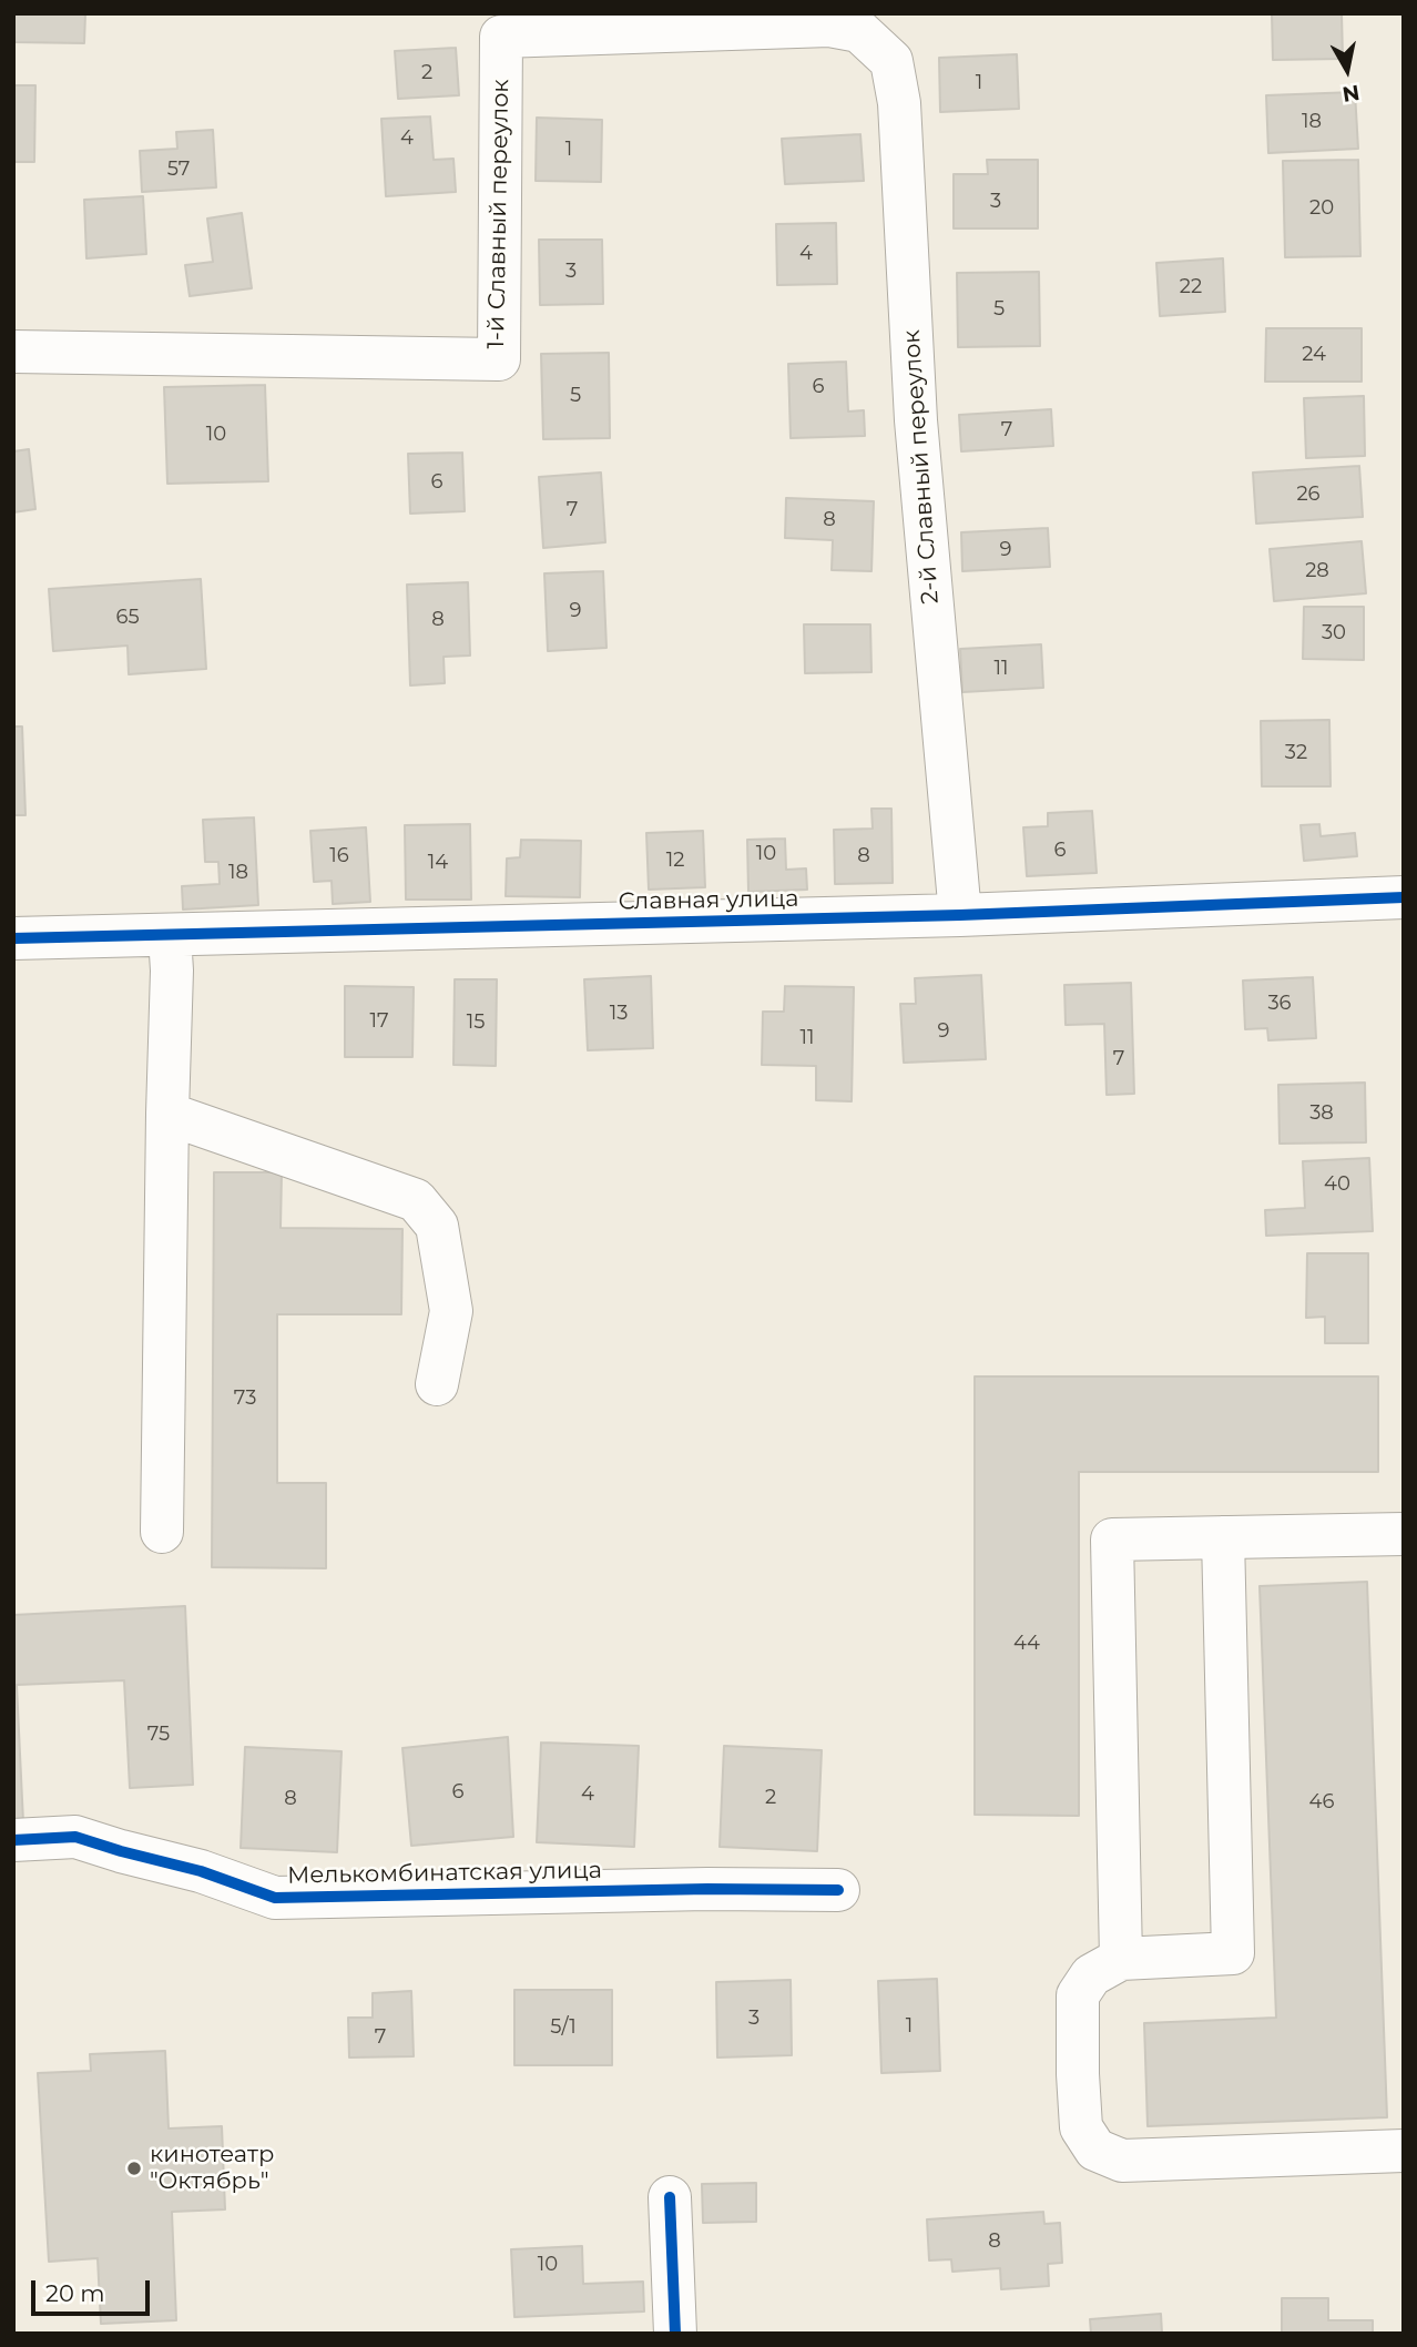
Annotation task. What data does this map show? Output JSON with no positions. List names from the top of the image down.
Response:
{
  "streets": {
    "street": [
      "1-й Славный переулок",
      "2-й Славный переулок",
      "Славная улица",
      "Мелькомбинатская улица"
    ]
  },
  "crossings": [
    ["1-й Славный переулок", "2-й Славный переулок"],
    ["2-й Славный переулок", "Славная улица"]
  ],
  "places": ["кинотеатр \"Октябрь\""],
  "house_numbers": [
    "2",
    "1",
    "18",
    "4",
    "1",
    "57",
    "3",
    "20",
    "4",
    "3",
    "22",
    "5",
    "24",
    "6",
    "5",
    "7",
    "10",
    "6",
    "26",
    "7",
    "8",
    "9",
    "28",
    "9",
    "65",
    "8",
    "30",
    "11",
    "32",
    "6",
    "10",
    "16",
    "8",
    "12",
    "14",
    "18",
    "36",
    "13",
    "17",
    "15",
    "9",
    "11",
    "7",
    "38",
    "40",
    "73",
    "44",
    "75",
    "6",
    "4",
    "2",
    "8",
    "46",
    "3",
    "1",
    "5/1",
    "7",
    "8",
    "10"
  ],
  "scale_bar": "20 m",
  "north": "bottom"
}
